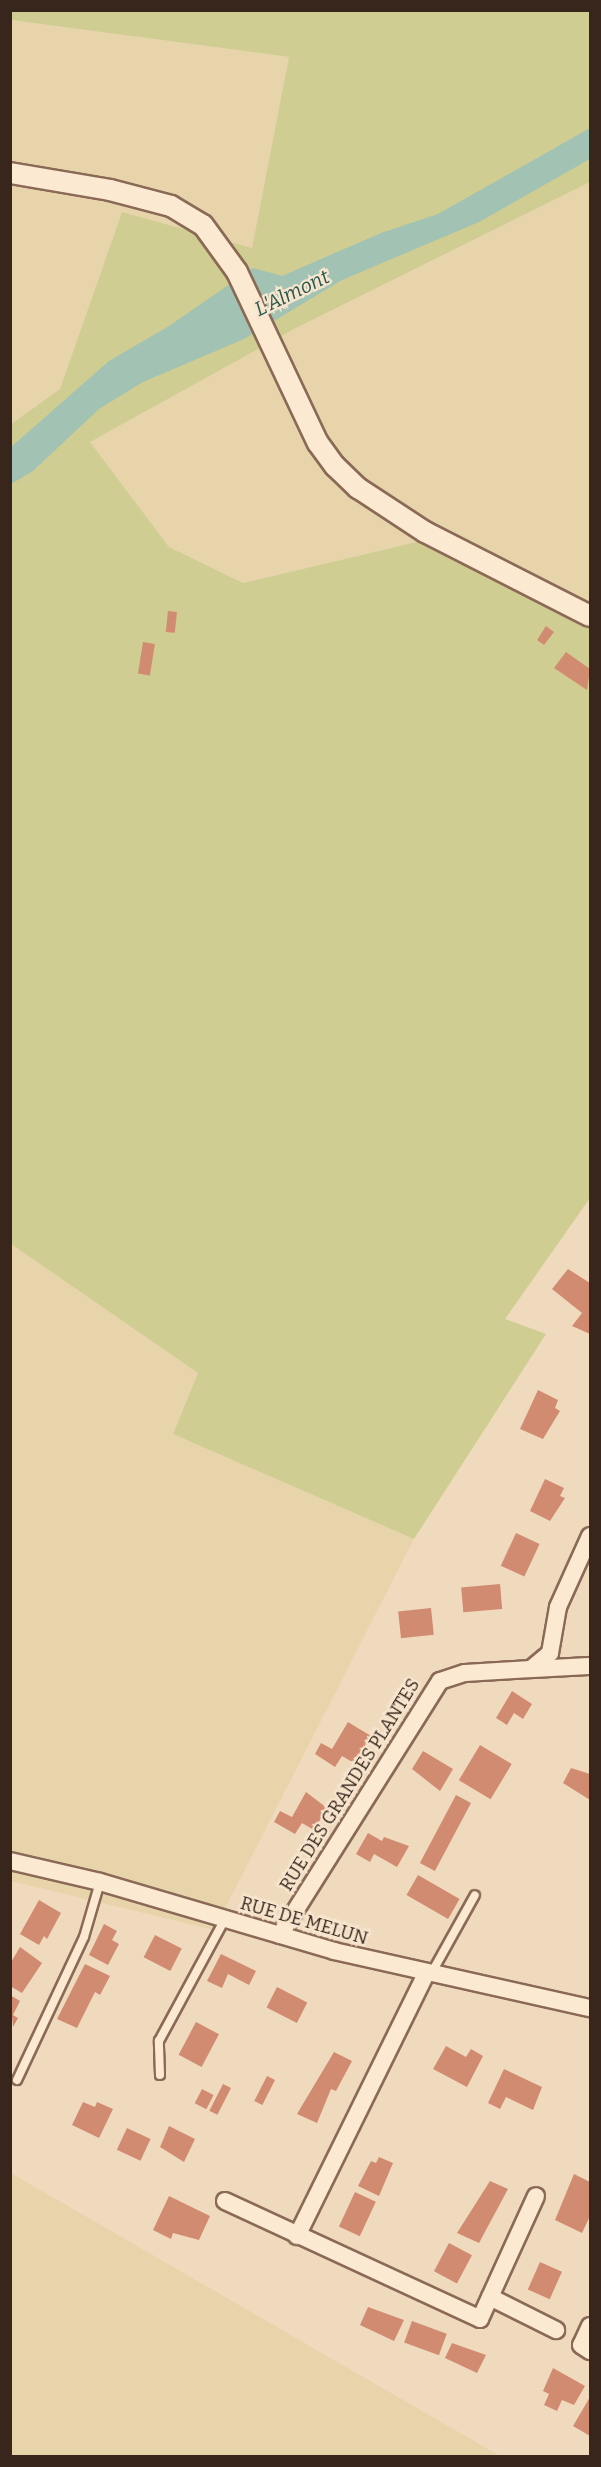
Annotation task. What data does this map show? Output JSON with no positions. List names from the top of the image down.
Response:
{
  "streets": {
    "street": ["RUE DES GRANDES PLANTES", "RUE DE MELUN"]
  },
  "crossings": [
    ["RUE DES GRANDES PLANTES", "RUE DE MELUN"]
  ],
  "water": ["L'Almont"]
}
